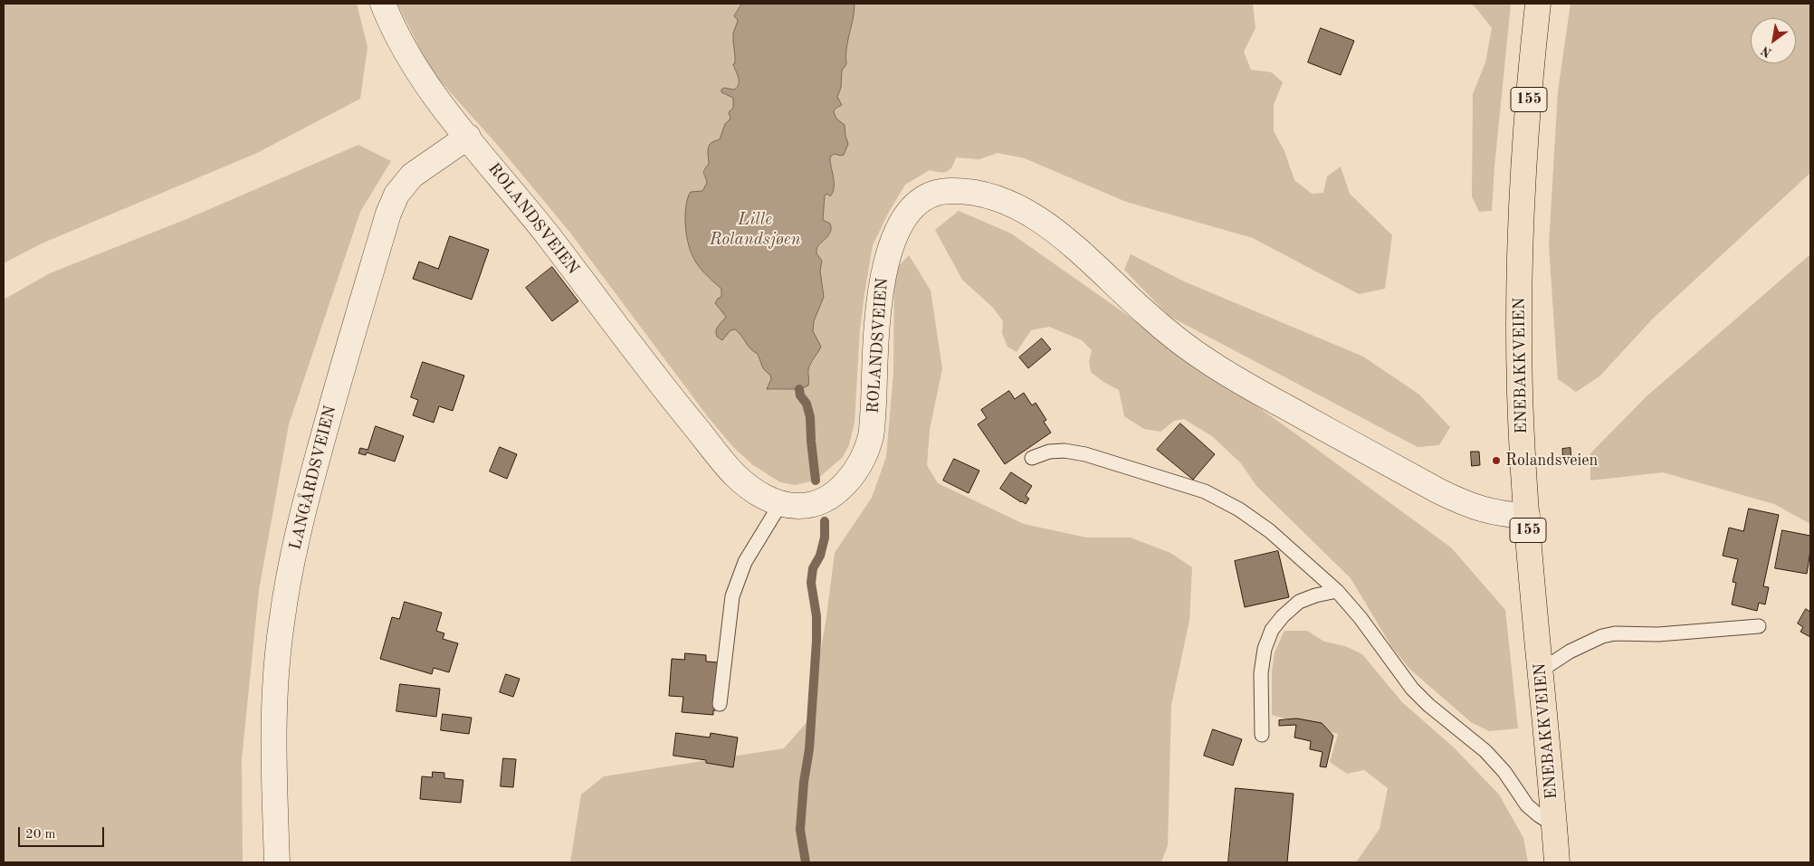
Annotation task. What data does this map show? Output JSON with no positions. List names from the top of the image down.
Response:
{
  "streets": {
    "main road": ["155", "ENEBAKKVEIEN"],
    "street": ["ROLANDSVEIEN", "LANGÅRDSVEIEN"]
  },
  "crossings": [
    ["ROLANDSVEIEN", "ENEBAKKVEIEN"],
    ["ROLANDSVEIEN", "LANGÅRDSVEIEN"]
  ],
  "water": ["Lille Rolandsjøen"],
  "places": ["Rolandsveien"],
  "scale_bar": "20 m",
  "north": "bottom left"
}
